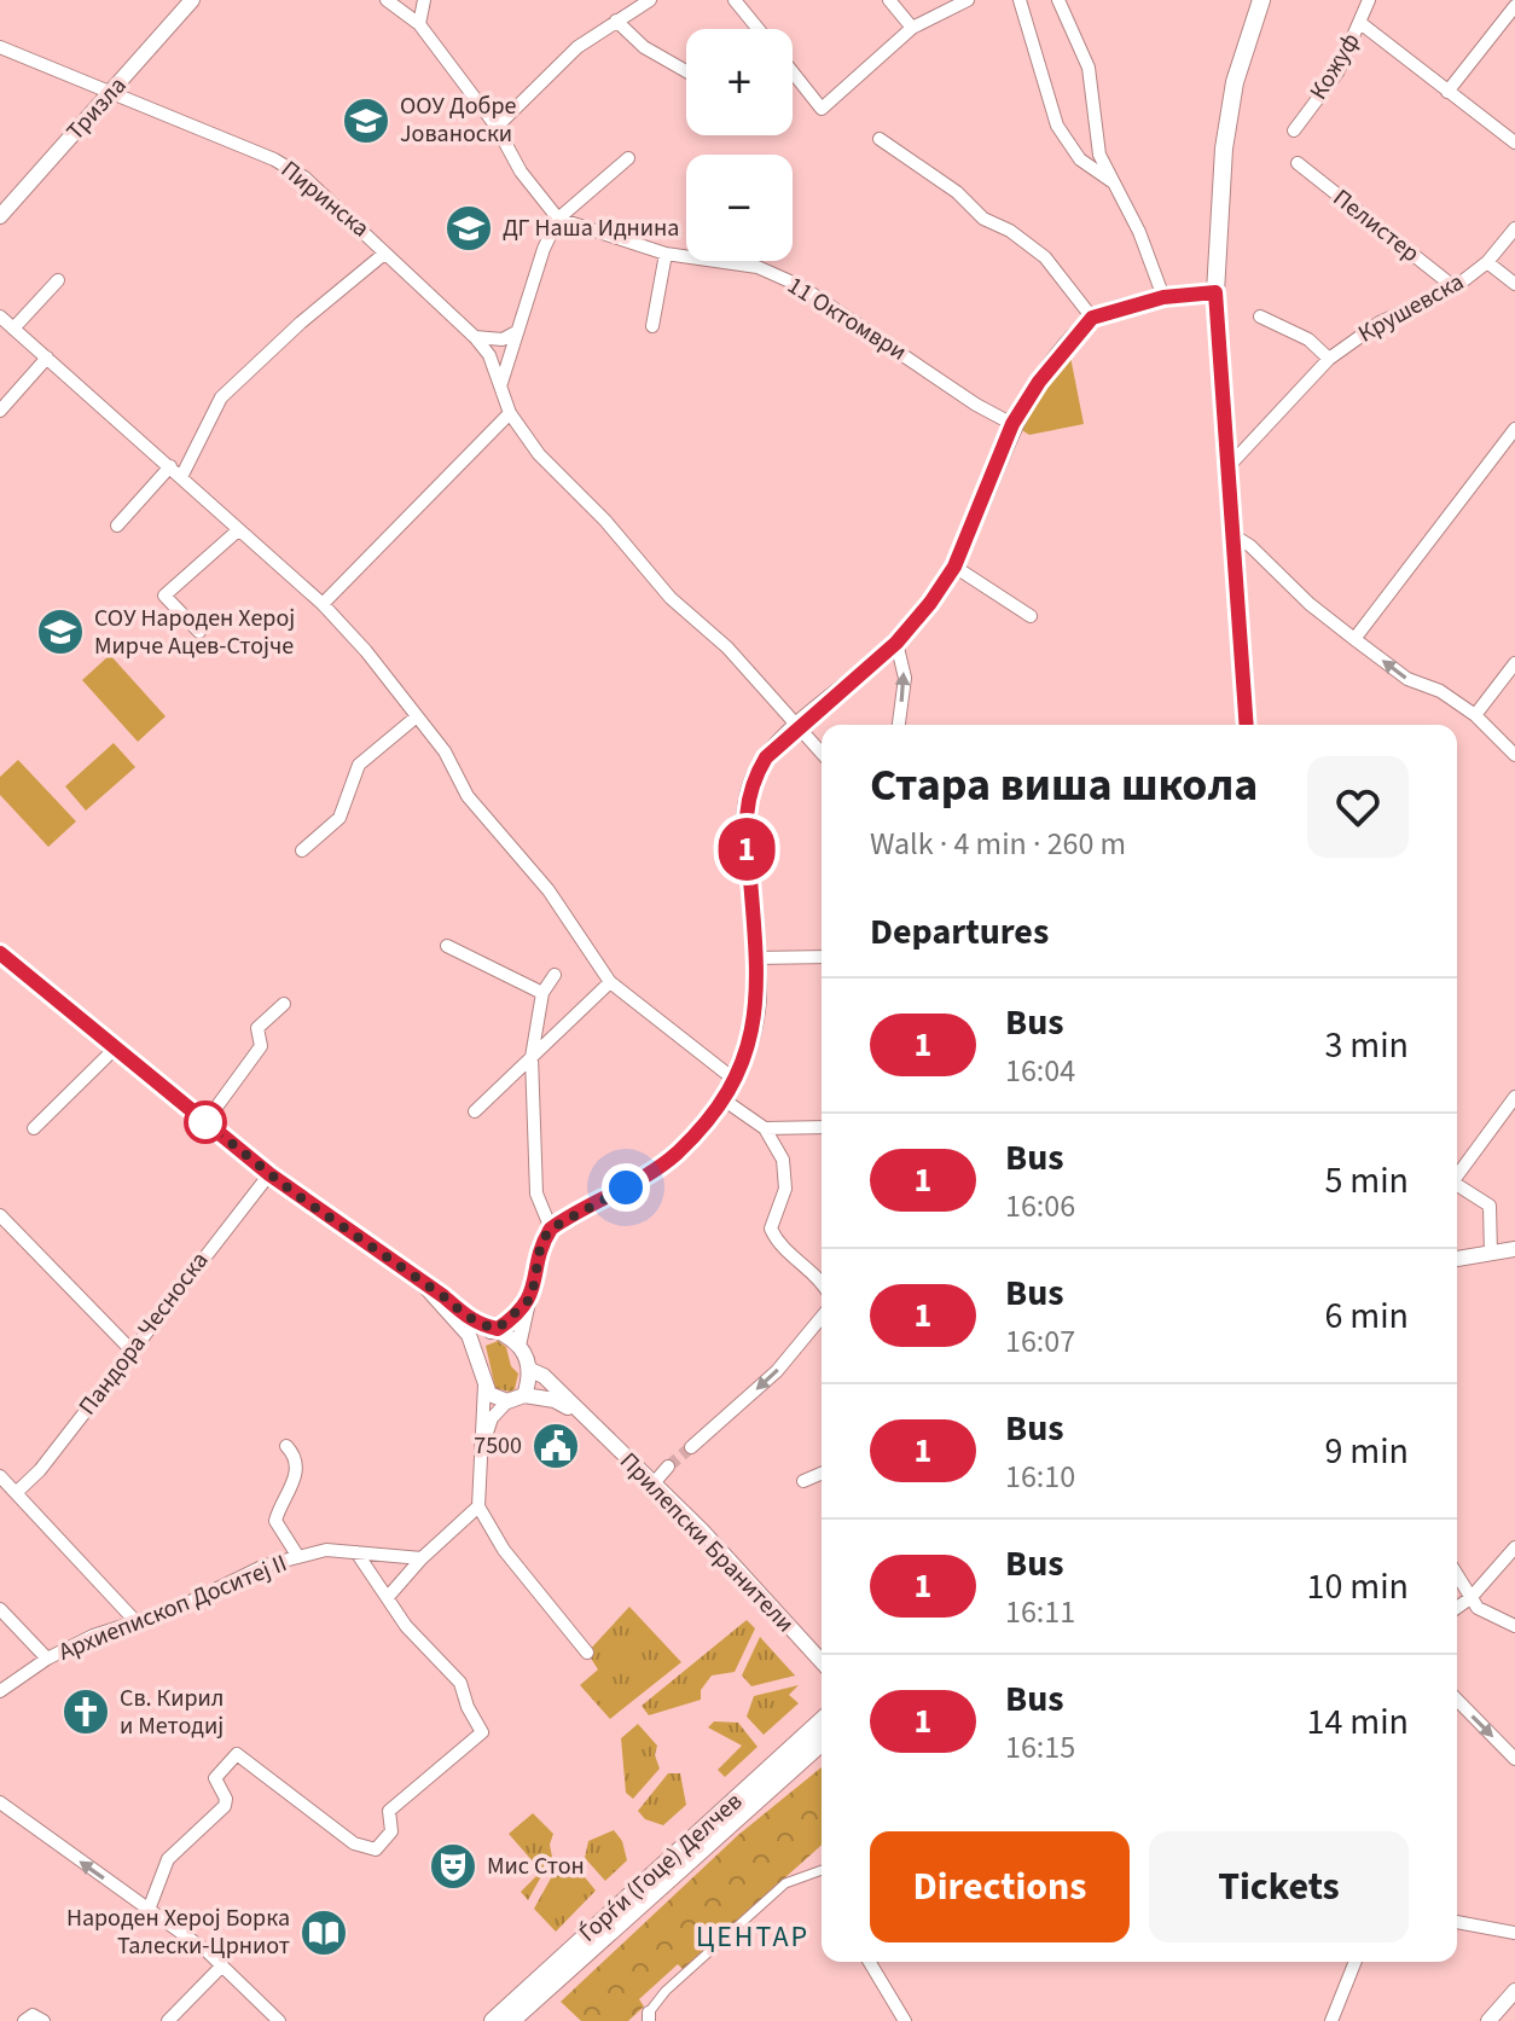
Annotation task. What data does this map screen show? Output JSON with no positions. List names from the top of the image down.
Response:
{
  "streets": {
    "main road": ["Ѓорѓи (Гоце) Делчев"],
    "street": [
      "Кожуф",
      "Тризла",
      "Пиринска",
      "Пелистер",
      "Крушевска",
      "11 Октомври",
      "Пандора Чесноска",
      "Прилепски Бранители",
      "Архиепископ Доситеј II"
    ]
  },
  "crossings": [
    ["Тризла", "Пиринска"],
    ["Пелистер", "Крушевска"]
  ],
  "districts": ["ЦЕНТАР"],
  "places": {
    "school or university": ["ООУ Добре Јованоски", "ДГ Наша Иднина", "СОУ Народен Херој Мирче Ацев-Стојче"],
    "public building": ["7500"],
    "church": ["Св. Кирил и Методиј"],
    "theatre": ["Мис Стон"],
    "library": ["Народен Херој Борка Талески-Црниот"]
  },
  "lines": ["bus line 1"],
  "page": {
    "on_map": "1",
    "map_buttons": ["+", "−"],
    "heading": [
      ["Стара виша школа", "Walk · 4 min · 260 m"],
      "Departures"
    ],
    "list": [
      {
        "mark": "1",
        "name": "Bus",
        "note": "16:04",
        "value": "3 min"
      },
      {
        "mark": "1",
        "name": "Bus",
        "note": "16:06",
        "value": "5 min"
      },
      {
        "mark": "1",
        "name": "Bus",
        "note": "16:07",
        "value": "6 min"
      },
      {
        "mark": "1",
        "name": "Bus",
        "note": "16:10",
        "value": "9 min"
      },
      {
        "mark": "1",
        "name": "Bus",
        "note": "16:11",
        "value": "10 min"
      },
      {
        "mark": "1",
        "name": "Bus",
        "note": "16:15",
        "value": "14 min"
      }
    ],
    "buttons": ["Directions", "Tickets"]
  }
}
